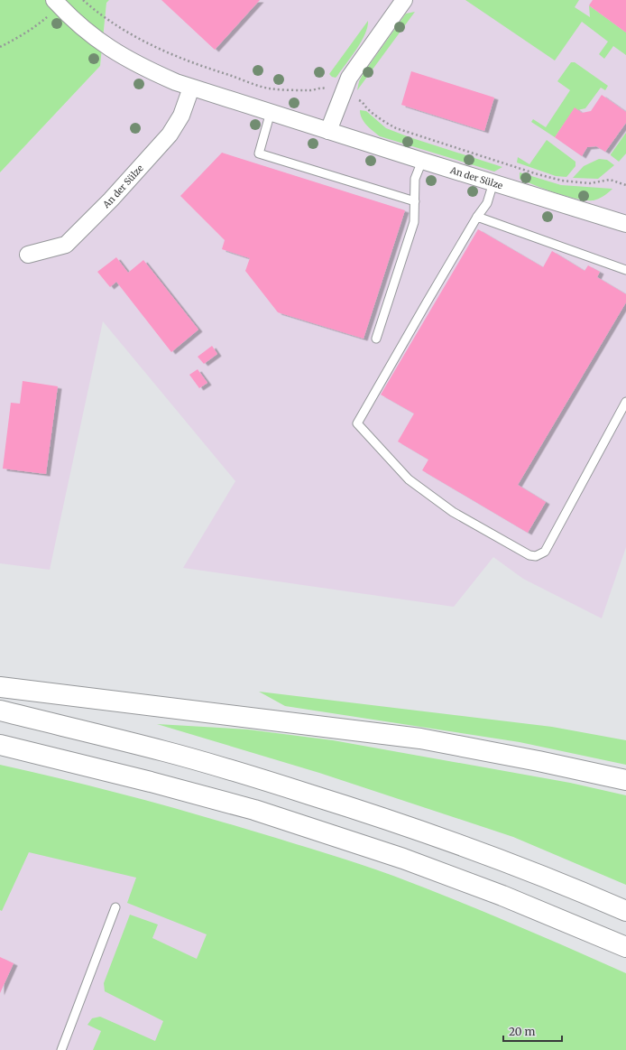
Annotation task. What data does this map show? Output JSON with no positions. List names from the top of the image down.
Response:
{
  "streets": {
    "street": ["An der Sülze"]
  },
  "scale_bar": "20 m"
}
